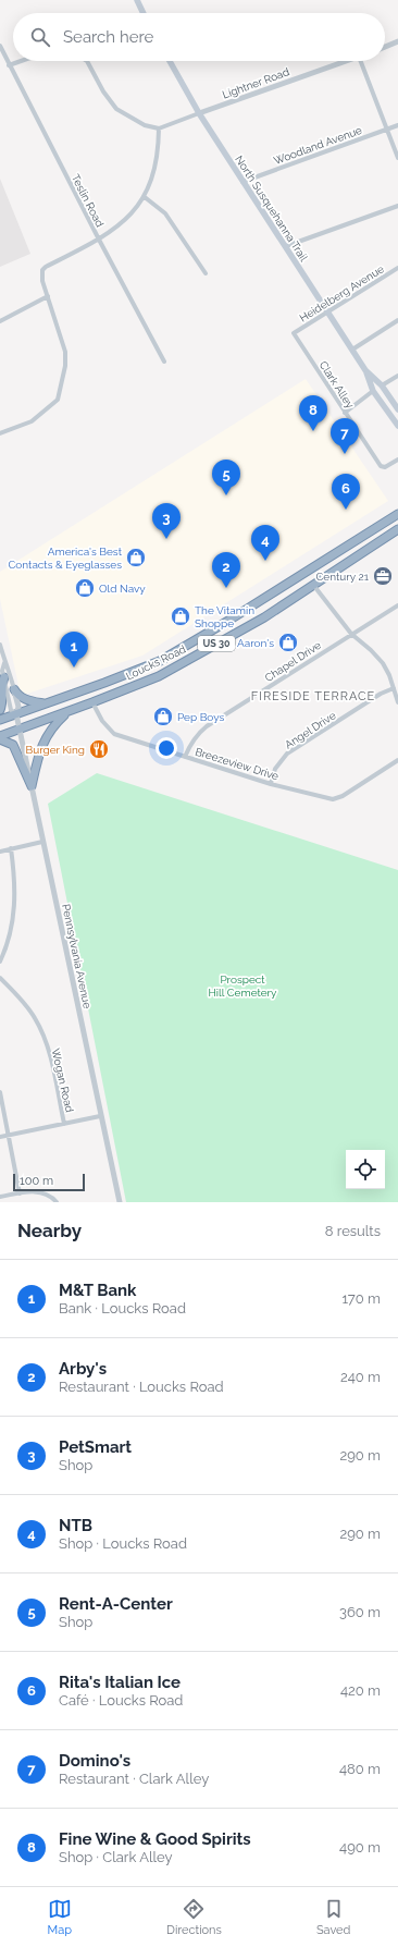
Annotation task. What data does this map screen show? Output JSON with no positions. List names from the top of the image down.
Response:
{
  "streets": {
    "highway": ["US 30", "Loucks Road"],
    "main road": ["North Susquehanna Trail"],
    "street": [
      "Lightner Road",
      "Woodland Avenue",
      "Teslin Road",
      "Heidelberg Avenue",
      "Clark Alley",
      "Chapel Drive",
      "Angel Drive",
      "Breezeview Drive",
      "Pennsylvania Avenue",
      "Wogan Road"
    ]
  },
  "crossings": [
    ["Lightner Road", "North Susquehanna Trail"],
    ["Woodland Avenue", "North Susquehanna Trail"],
    ["North Susquehanna Trail", "Heidelberg Avenue"],
    ["Heidelberg Avenue", "Clark Alley"],
    ["Chapel Drive", "Breezeview Drive"],
    ["Loucks Road", "Breezeview Drive"],
    ["Loucks Road", "Pennsylvania Avenue"],
    ["Angel Drive", "Breezeview Drive"]
  ],
  "districts": ["FIRESIDE TERRACE"],
  "parks": ["Prospect Hill Cemetery"],
  "places": {
    "shop": [
      "America's Best Contacts & Eyeglasses",
      "Old Navy",
      "The Vitamin Shoppe",
      "Aaron's",
      "Pep Boys"
    ],
    "office": ["Century 21"],
    "restaurant": ["Burger King"]
  },
  "scale_bar": "100 m",
  "page": {
    "search": "Search here",
    "pins": [
      "8",
      "7",
      "5",
      "6",
      "3",
      "4",
      "2",
      "1"
    ],
    "scale": "100 m",
    "heading": ["Nearby", "8 results"],
    "list": [
      {
        "mark": "1",
        "name": "M&T Bank",
        "note": "Bank · Loucks Road",
        "value": "170 m"
      },
      {
        "mark": "2",
        "name": "Arby's",
        "note": "Restaurant · Loucks Road",
        "value": "240 m"
      },
      {
        "mark": "3",
        "name": "PetSmart",
        "note": "Shop",
        "value": "290 m"
      },
      {
        "mark": "4",
        "name": "NTB",
        "note": "Shop · Loucks Road",
        "value": "290 m"
      },
      {
        "mark": "5",
        "name": "Rent-A-Center",
        "note": "Shop",
        "value": "360 m"
      },
      {
        "mark": "6",
        "name": "Rita's Italian Ice",
        "note": "Café · Loucks Road",
        "value": "420 m"
      },
      {
        "mark": "7",
        "name": "Domino's",
        "note": "Restaurant · Clark Alley",
        "value": "480 m"
      },
      {
        "mark": "8",
        "name": "Fine Wine & Good Spirits",
        "note": "Shop · Clark Alley",
        "value": "490 m"
      }
    ],
    "nav": ["Map", "Directions", "Saved"]
  }
}
